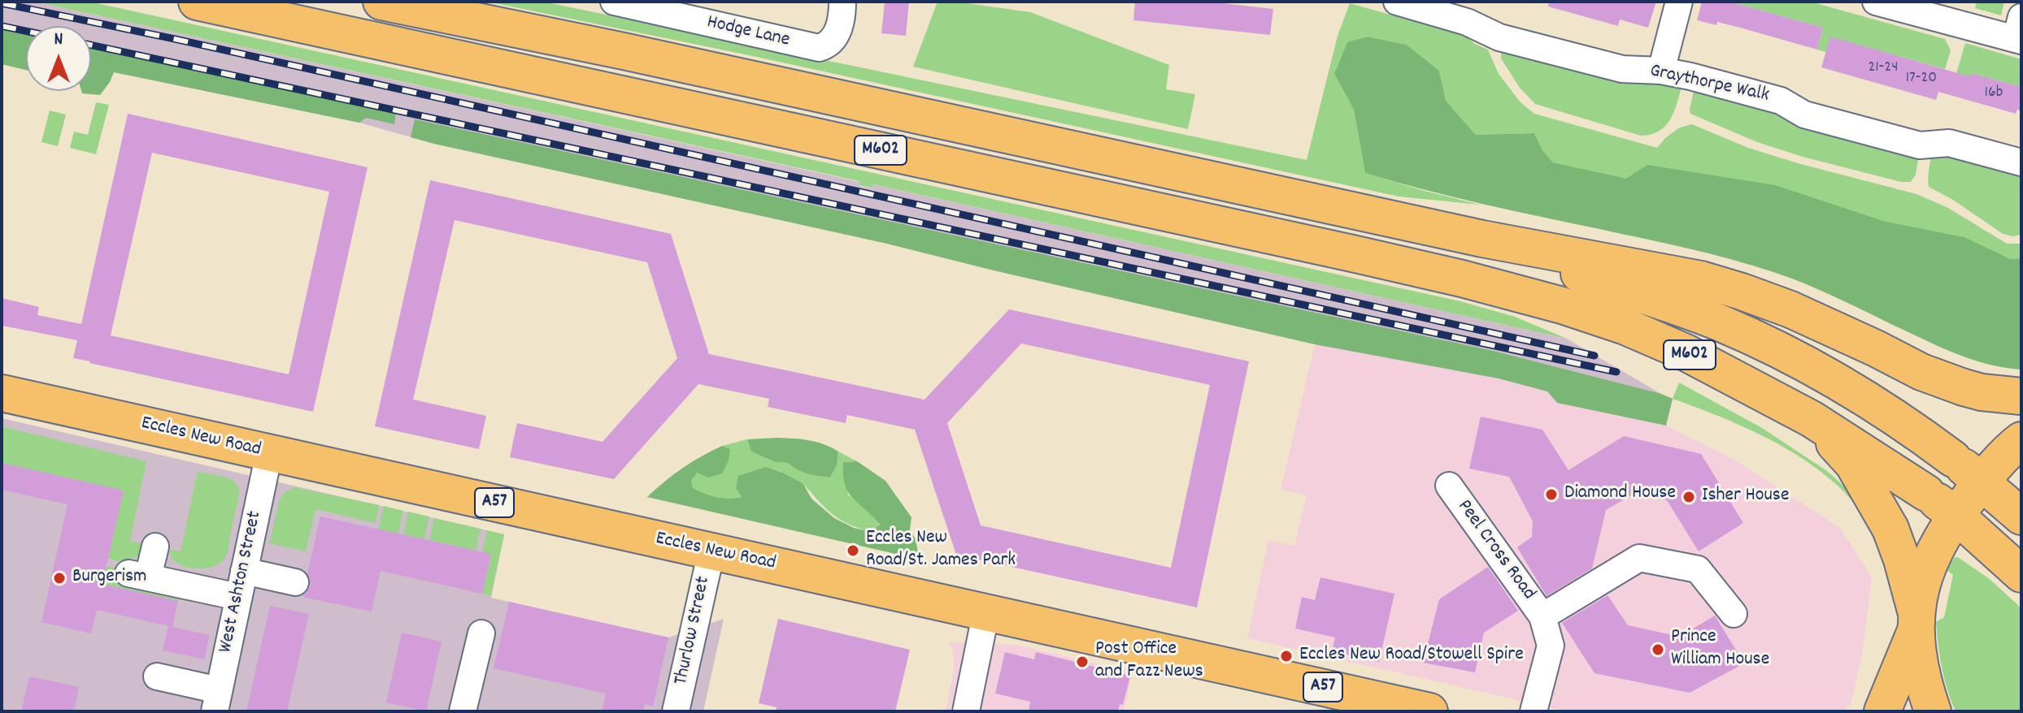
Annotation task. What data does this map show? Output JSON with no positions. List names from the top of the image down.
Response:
{
  "streets": {
    "main road": ["M602", "Eccles New Road", "A57"],
    "street": [
      "Hodge Lane",
      "Graythorpe Walk",
      "Peel Cross Road",
      "West Ashton Street",
      "Thurlow Street"
    ]
  },
  "crossings": [
    ["Eccles New Road", "West Ashton Street"],
    ["Eccles New Road", "Thurlow Street"]
  ],
  "places": [
    "Diamond House",
    "Isher House",
    "Eccles New Road/St. James Park",
    "Burgerism",
    "Prince William House",
    "Eccles New Road/Stowell Spire",
    "Post Office and Fazz News"
  ],
  "house_numbers": ["21-24", "17-20", "16b"],
  "north": "top"
}
